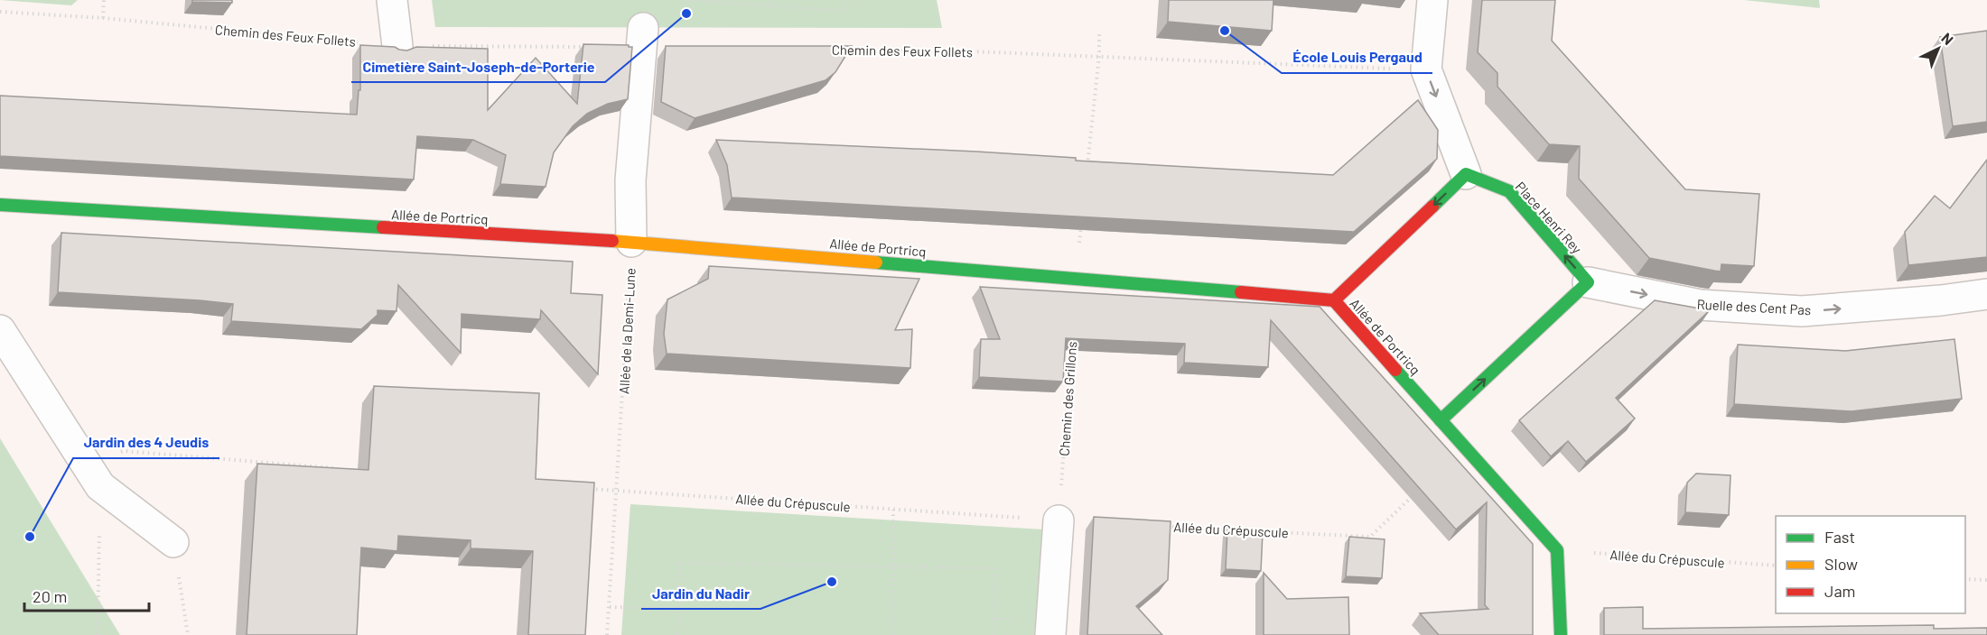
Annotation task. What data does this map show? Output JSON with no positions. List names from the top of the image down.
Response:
{
  "streets": {
    "street": ["Allée de Portricq", "Place Henri Rey", "Ruelle des Cent Pas"],
    "path": [
      "Chemin des Feux Follets",
      "Allée de la Demi-Lune",
      "Chemin des Grillons",
      "Allée du Crépuscule"
    ]
  },
  "crossings": [
    ["Allée de Portricq", "Allée de la Demi-Lune"],
    ["Allée de Portricq", "Allée du Crépuscule"],
    ["Place Henri Rey", "Ruelle des Cent Pas"],
    ["Allée de la Demi-Lune", "Allée du Crépuscule"],
    ["Chemin des Grillons", "Allée du Crépuscule"]
  ],
  "one_way": ["Place Henri Rey", "Ruelle des Cent Pas"],
  "places": [
    "Cimetière Saint-Joseph-de-Porterie",
    "École Louis Pergaud",
    "Jardin des 4 Jeudis",
    "Jardin du Nadir"
  ],
  "legend": ["Fast", "Slow", "Jam"],
  "scale_bar": "20 m",
  "north": "top right"
}
